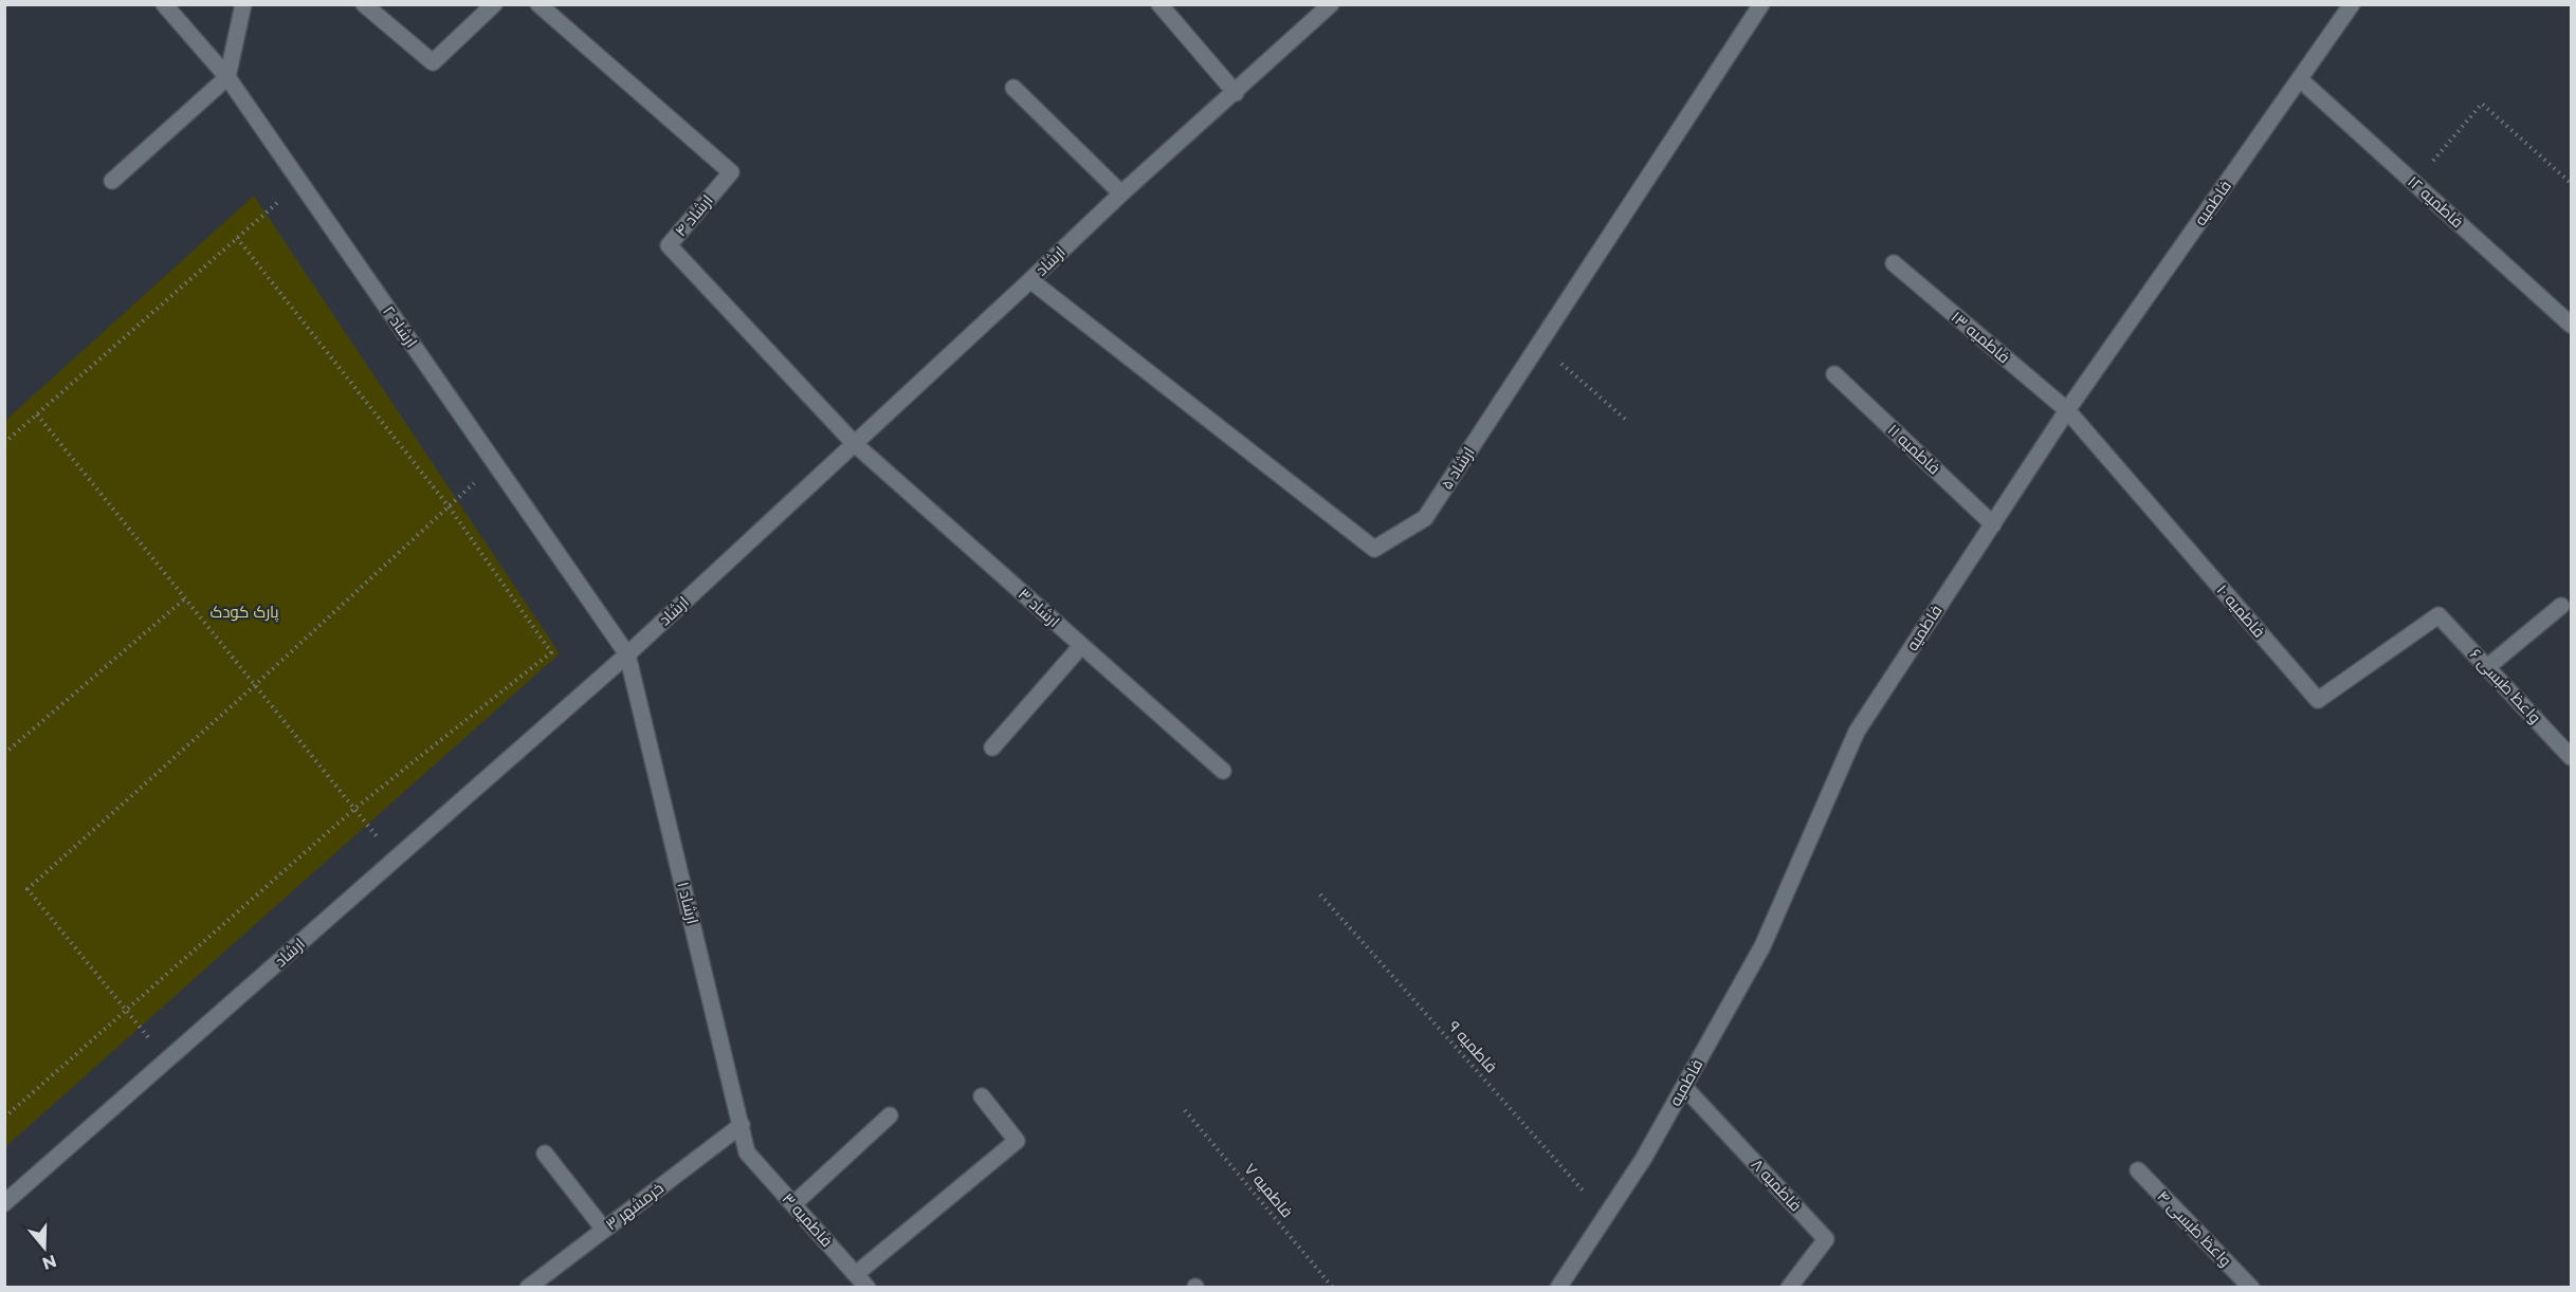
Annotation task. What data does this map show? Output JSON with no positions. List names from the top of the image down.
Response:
{
  "streets": {
    "street": [
      "فاطمیه ۱۲",
      "فاطمیه",
      "ارشاد ۴",
      "ارشاد",
      "ارشاد ۲",
      "فاطمیه ۱۳",
      "فاطمیه ۱۱",
      "ارشاد ۵",
      "ارشاد ۳",
      "فاطمیه ۱۰",
      "واعظ طبسی ۶",
      "ارشاد ۱",
      "فاطمیه ۸",
      "خرمشهر ۳",
      "فاطمیه ۳",
      "واعظ طبسی ۴"
    ],
    "path": ["فاطمیه ۹", "فاطمیه ۷"]
  },
  "crossings": [
    ["فاطمیه ۱۲", "فاطمیه"],
    ["فاطمیه", "فاطمیه ۱۳"],
    ["فاطمیه", "فاطمیه ۱۱"],
    ["فاطمیه", "فاطمیه ۱۰"],
    ["فاطمیه", "فاطمیه ۹"],
    ["فاطمیه", "فاطمیه ۸"],
    ["ارشاد ۴", "ارشاد"],
    ["ارشاد ۴", "ارشاد ۳"],
    ["ارشاد", "ارشاد ۲"],
    ["ارشاد", "ارشاد ۵"],
    ["ارشاد", "ارشاد ۳"],
    ["ارشاد", "ارشاد ۱"],
    ["ارشاد ۲", "ارشاد ۱"],
    ["فاطمیه ۱۳", "فاطمیه ۱۰"],
    ["فاطمیه ۱۰", "واعظ طبسی ۶"],
    ["ارشاد ۱", "خرمشهر ۳"],
    ["ارشاد ۱", "فاطمیه ۳"]
  ],
  "parks": ["پارک کودک"],
  "north": "bottom"
}
